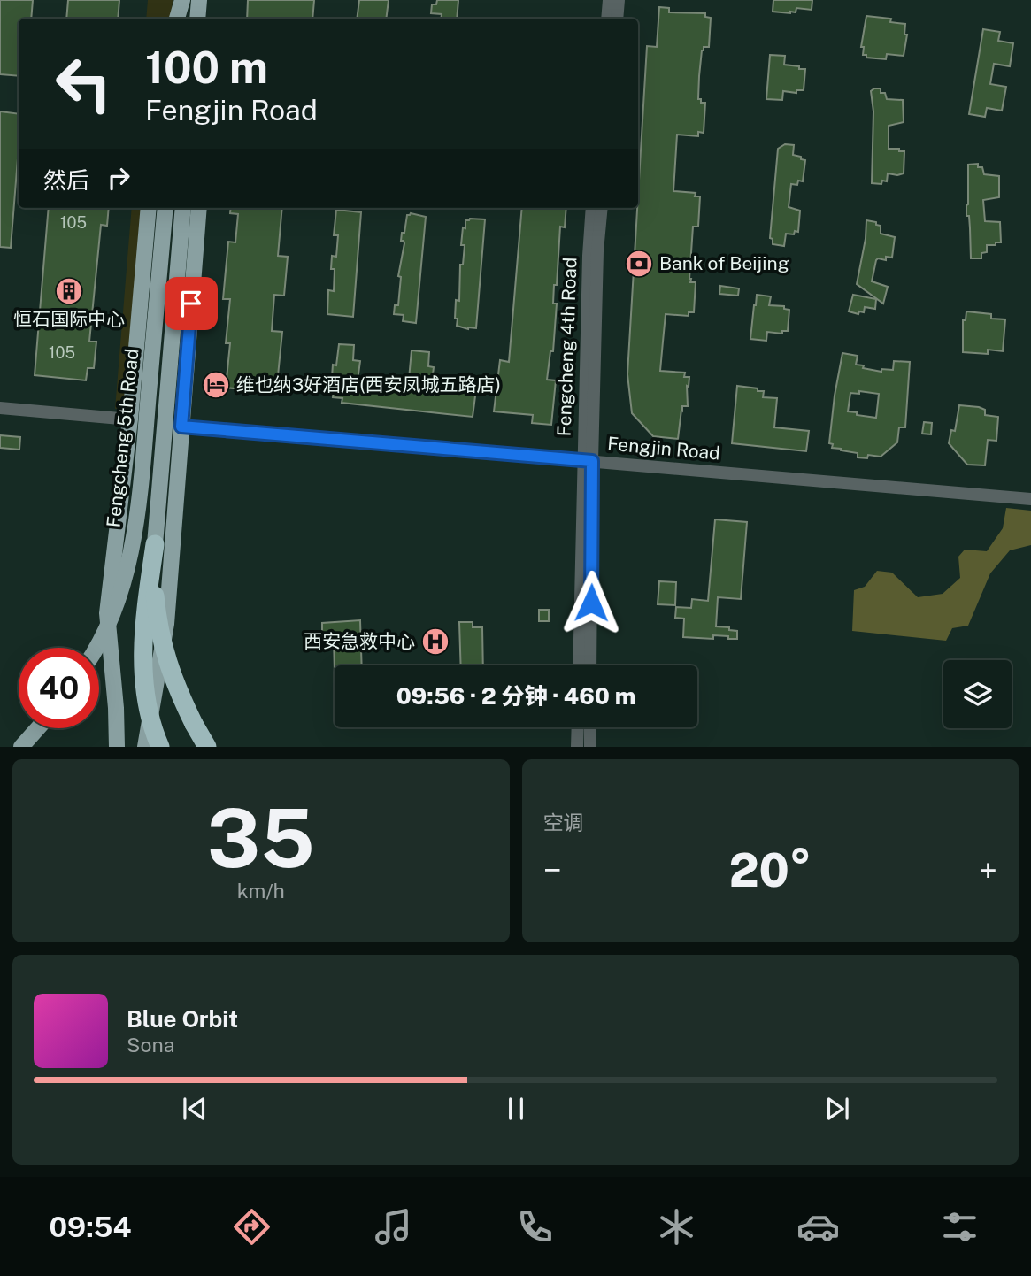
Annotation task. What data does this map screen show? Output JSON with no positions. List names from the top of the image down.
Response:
{
  "streets": {
    "main road": ["Fengcheng 5th Road"],
    "street": ["Fengcheng 4th Road", "Fengjin Road"]
  },
  "crossings": [
    ["Fengcheng 4th Road", "Fengjin Road"]
  ],
  "places": {
    "bank": ["Bank of Beijing"],
    "building": ["恒石国际中心"],
    "hotel": ["维也纳3好酒店(西安凤城五路店)"],
    "hospital": ["西安急救中心"]
  },
  "house_numbers": ["105", "105"],
  "page": {
    "turn": ["100 m", "Fengjin Road"],
    "then": "然后",
    "limit": "40",
    "trip": "09:56 · 2 分钟 · 460 m",
    "tile": [
      ["35", "km/h"],
      "空调"
    ],
    "heat": ["−", "20°", "+"],
    "song": ["Blue Orbit", "Sona"],
    "tabs": "09:54"
  }
}
